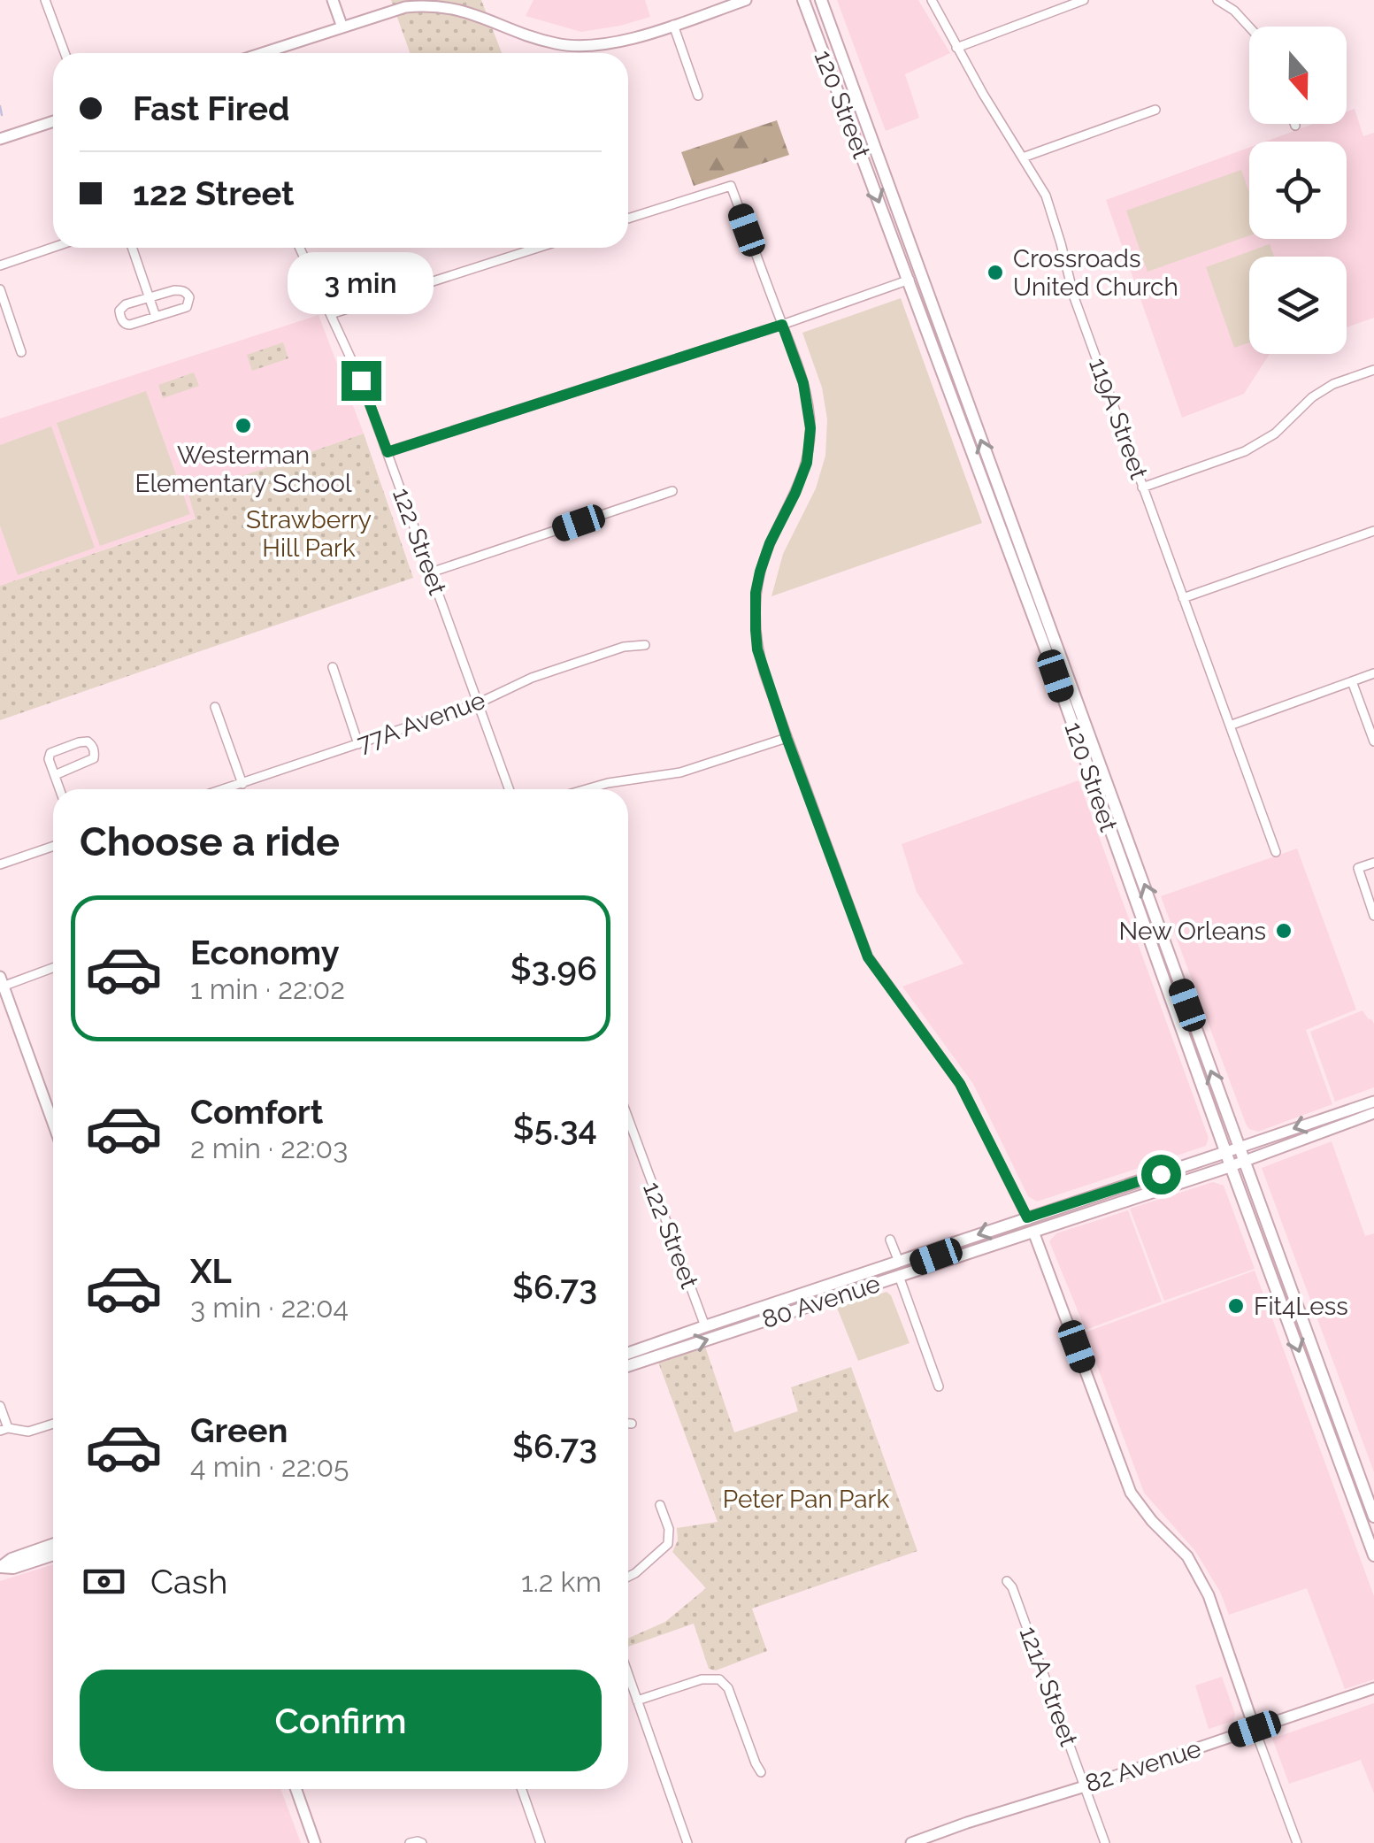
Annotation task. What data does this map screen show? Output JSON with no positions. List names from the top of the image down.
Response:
{
  "streets": {
    "main road": ["120 Street", "80 Avenue"],
    "street": [
      "119A Street",
      "122 Street",
      "77A Avenue",
      "121A Street",
      "82 Avenue"
    ]
  },
  "crossings": [
    ["120 Street", "80 Avenue"],
    ["122 Street", "77A Avenue"],
    ["122 Street", "80 Avenue"],
    ["121A Street", "82 Avenue"]
  ],
  "parks": ["Strawberry Hill Park", "Peter Pan Park"],
  "places": [
    "Crossroads United Church",
    "Westerman Elementary School",
    "New Orleans",
    "Fit4Less"
  ],
  "north": "bottom",
  "page": {
    "banner": ["Fast Fired", "122 Street"],
    "bubble": "3 min",
    "heading": "Choose a ride",
    "list": [
      {
        "name": "Economy",
        "note": "1 min · 22:02",
        "value": "$3.96"
      },
      {
        "name": "Comfort",
        "note": "2 min · 22:03",
        "value": "$5.34"
      },
      {
        "name": "XL",
        "note": "3 min · 22:04",
        "value": "$6.73"
      },
      {
        "name": "Green",
        "note": "4 min · 22:05",
        "value": "$6.73"
      }
    ],
    "pay": ["Cash", "1.2 km"],
    "buttons": "Confirm"
  }
}
